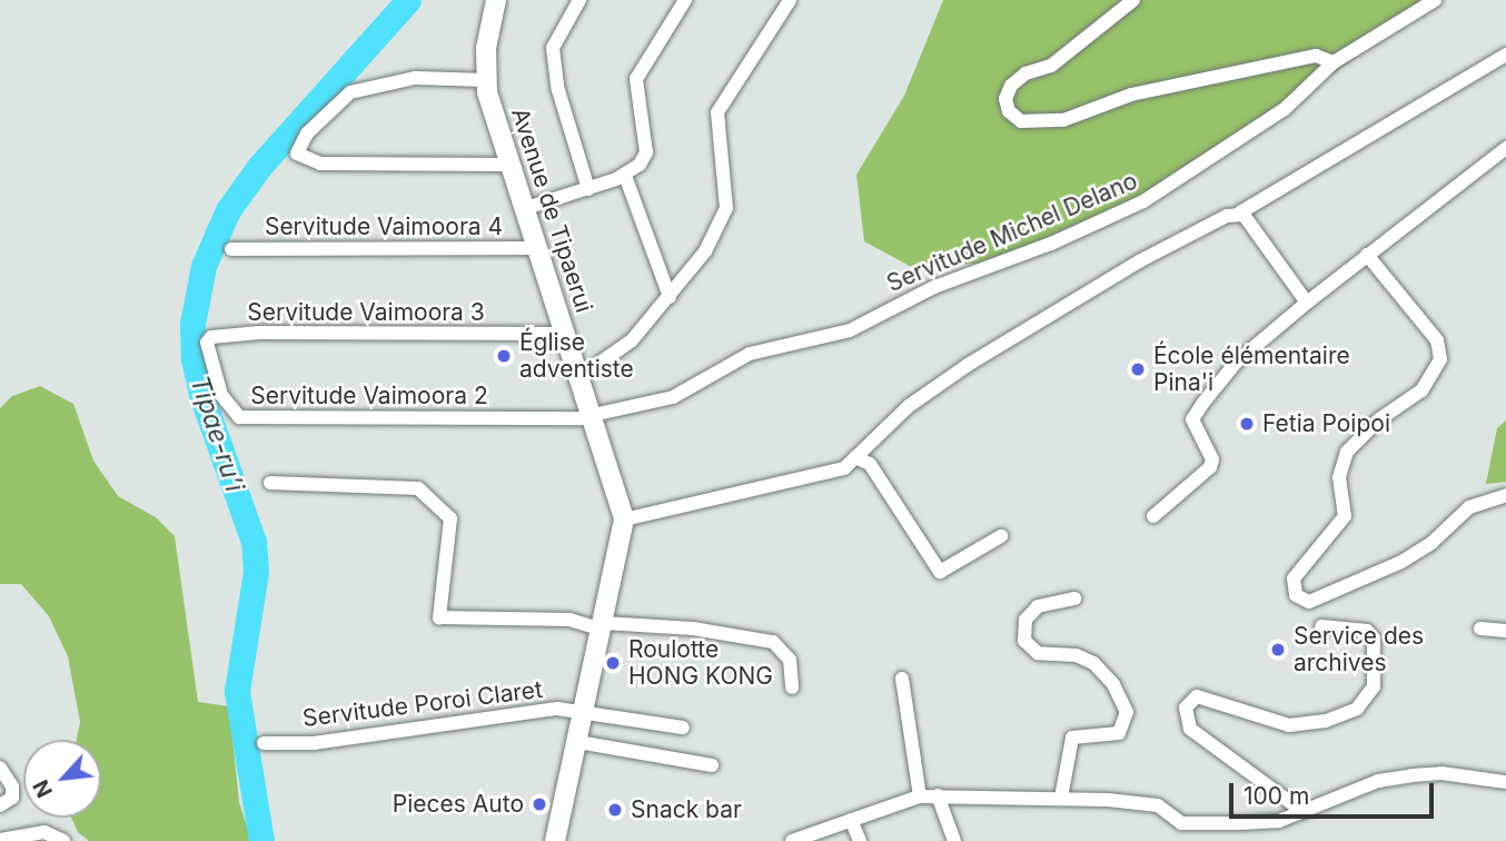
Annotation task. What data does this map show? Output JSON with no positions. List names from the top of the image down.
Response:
{
  "streets": {
    "main road": ["Avenue de Tipaerui"],
    "street": [
      "Servitude Vaimoora 4",
      "Servitude Michel Delano",
      "Servitude Vaimoora 3",
      "Servitude Vaimoora 2",
      "Servitude Poroi Claret"
    ]
  },
  "crossings": [
    ["Avenue de Tipaerui", "Servitude Vaimoora 4"],
    ["Avenue de Tipaerui", "Servitude Michel Delano"],
    ["Avenue de Tipaerui", "Servitude Vaimoora 3"],
    ["Avenue de Tipaerui", "Servitude Vaimoora 2"],
    ["Avenue de Tipaerui", "Servitude Poroi Claret"],
    ["Servitude Michel Delano", "Servitude Vaimoora 2"],
    ["Servitude Vaimoora 3", "Servitude Vaimoora 2"]
  ],
  "water": ["Tipae-ru’i"],
  "places": [
    "Église adventiste",
    "École élémentaire Pina'i",
    "Fetia Poipoi",
    "Service des archives",
    "Roulotte HONG KONG",
    "Pieces Auto",
    "Snack bar"
  ],
  "scale_bar": "100 m",
  "north": "bottom left"
}
